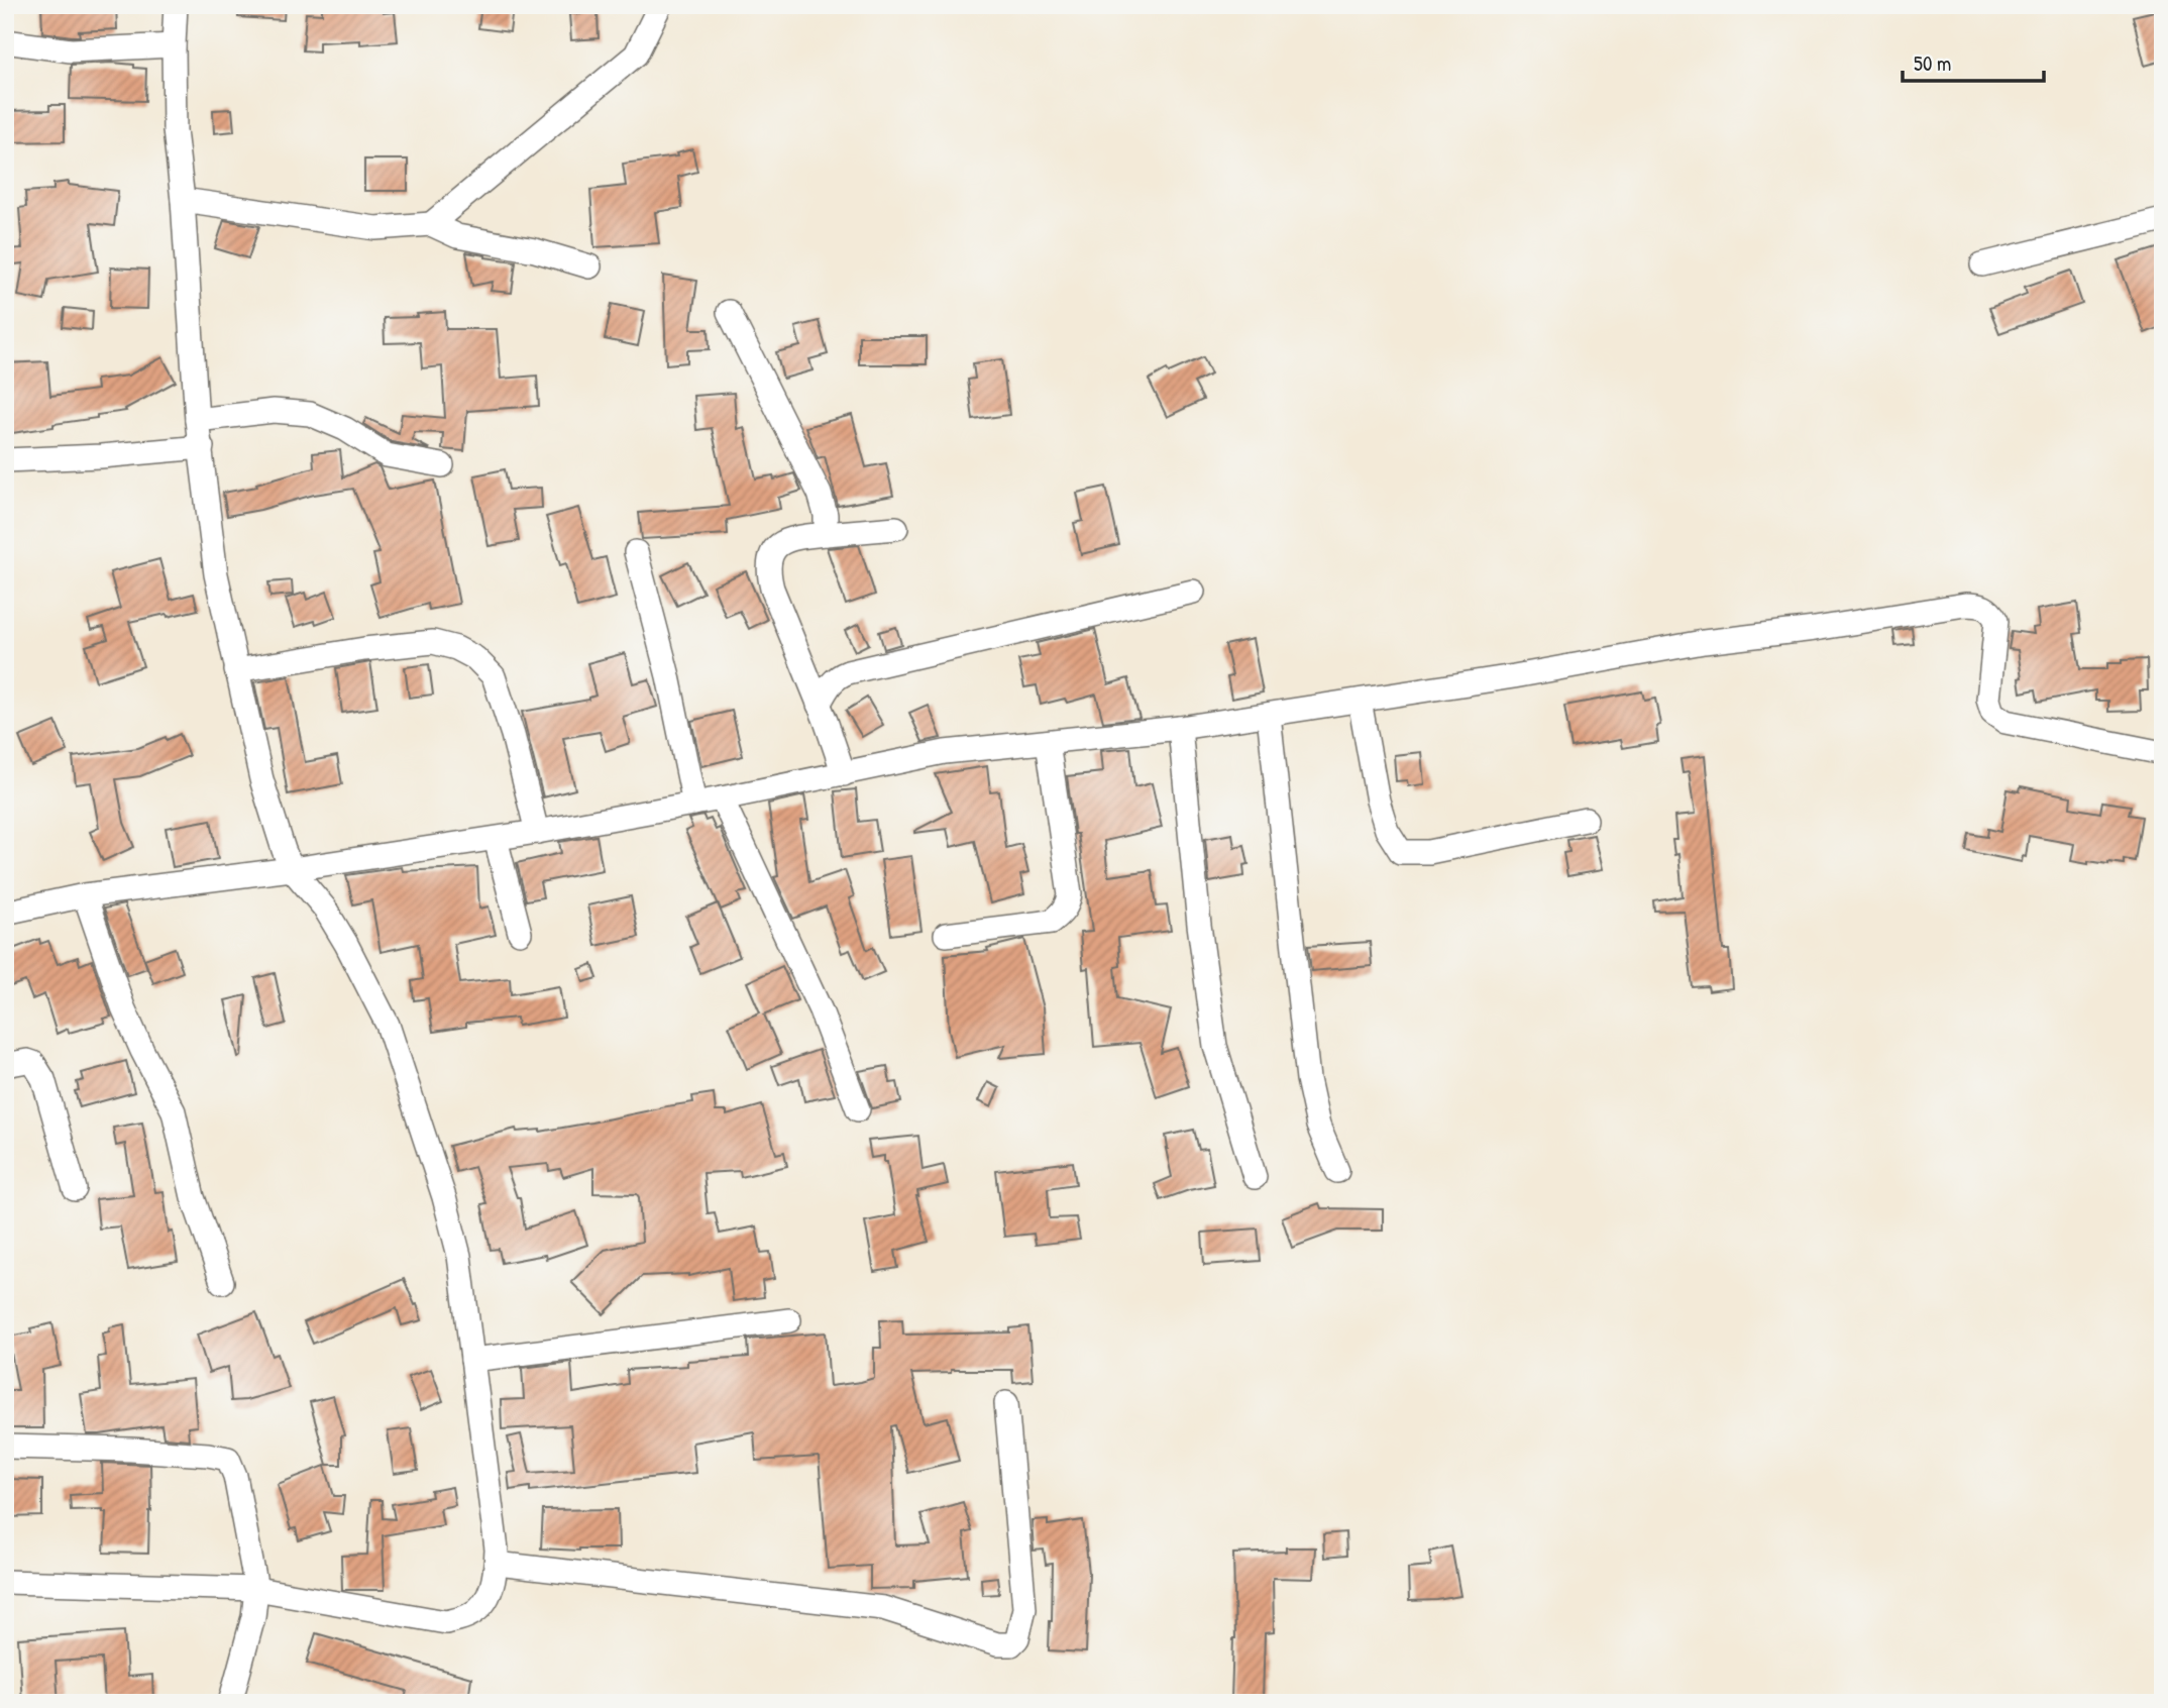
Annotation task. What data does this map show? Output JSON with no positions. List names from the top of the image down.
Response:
{
  "scale_bar": "50 m"
}
